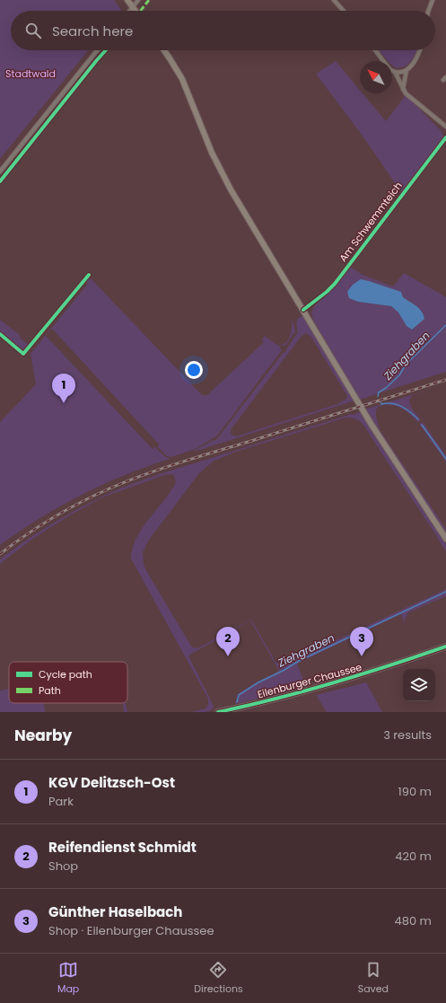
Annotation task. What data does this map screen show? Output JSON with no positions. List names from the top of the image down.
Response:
{
  "streets": {
    "main road": ["Eilenburger Chaussee"],
    "street": ["Am Schwemmteich"]
  },
  "water": ["Ziehgraben"],
  "parks": ["Stadtwald"],
  "legend": ["Cycle path", "Path"],
  "north": "top left",
  "page": {
    "search": "Search here",
    "pins": ["1", "2", "3"],
    "heading": ["Nearby", "3 results"],
    "list": [
      {
        "mark": "1",
        "name": "KGV Delitzsch-Ost",
        "note": "Park",
        "value": "190 m"
      },
      {
        "mark": "2",
        "name": "Reifendienst Schmidt",
        "note": "Shop",
        "value": "420 m"
      },
      {
        "mark": "3",
        "name": "Günther Haselbach",
        "note": "Shop · Eilenburger Chaussee",
        "value": "480 m"
      }
    ],
    "nav": ["Map", "Directions", "Saved"]
  }
}
